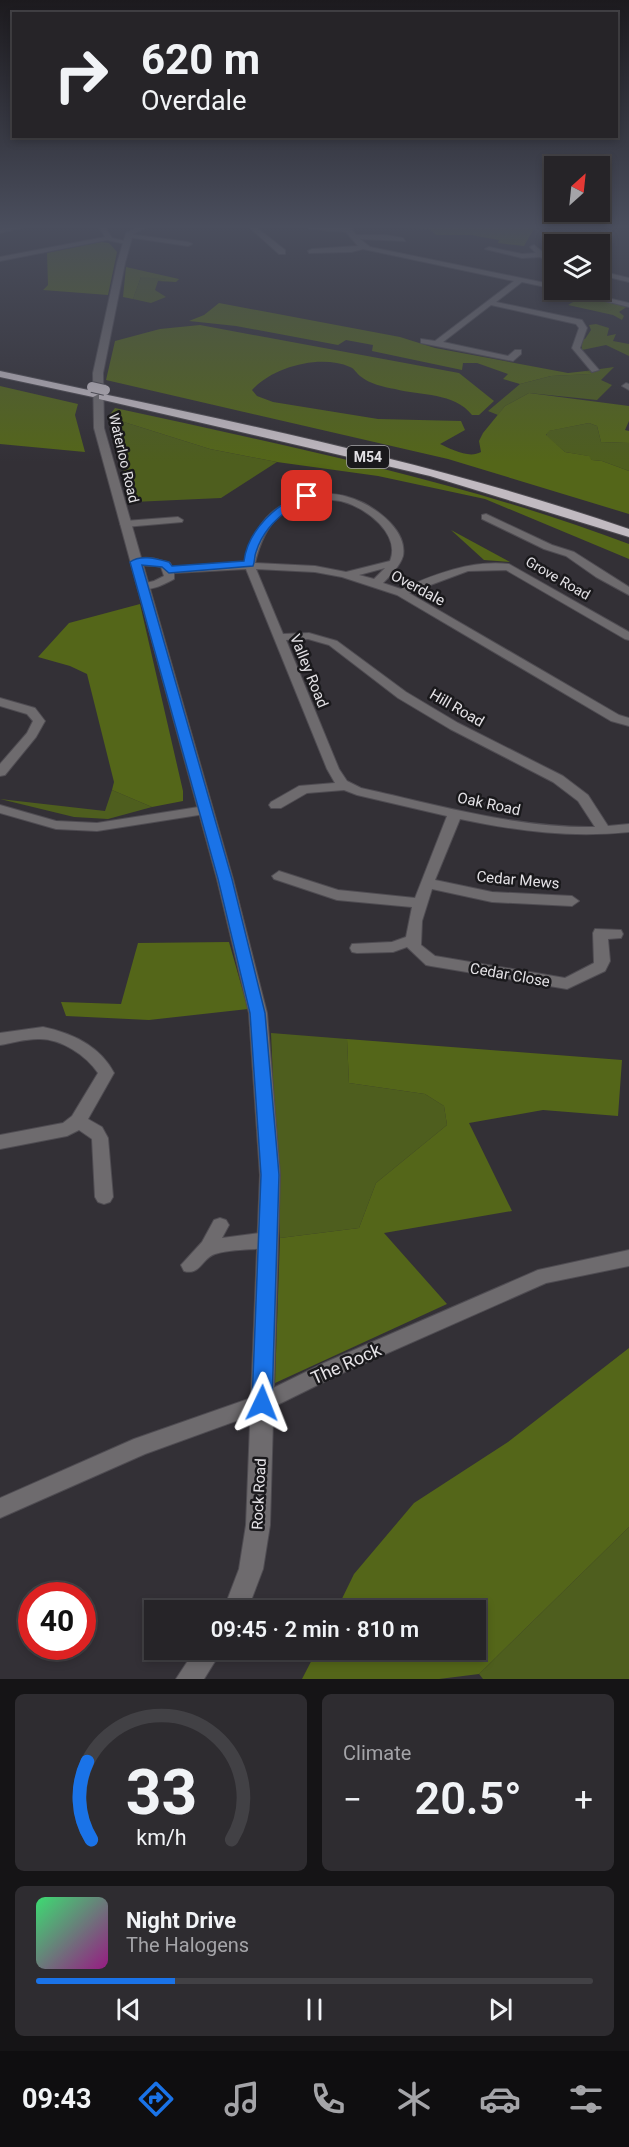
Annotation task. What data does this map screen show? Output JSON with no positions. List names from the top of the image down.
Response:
{
  "streets": {
    "highway": ["M54"],
    "street": [
      "Waterloo Road",
      "Grove Road",
      "Overdale",
      "Valley Road",
      "Hill Road",
      "Oak Road",
      "Cedar Mews",
      "Cedar Close",
      "The Rock",
      "Rock Road"
    ]
  },
  "crossings": [
    ["Waterloo Road", "Overdale"],
    ["Waterloo Road", "Rock Road"],
    ["Grove Road", "Overdale"],
    ["Overdale", "Valley Road"],
    ["Overdale", "Rock Road"],
    ["Valley Road", "Hill Road"],
    ["Valley Road", "Oak Road"],
    ["Hill Road", "Oak Road"],
    ["The Rock", "Rock Road"]
  ],
  "north": "top right",
  "page": {
    "turn": ["620 m", "Overdale"],
    "limit": "40",
    "trip": "09:45 · 2 min · 810 m",
    "tile": "Climate",
    "heat": ["−", "20.5°", "+"],
    "song": ["Night Drive", "The Halogens"],
    "tabs": "09:43",
    "gauge": ["33", "km/h"]
  }
}
